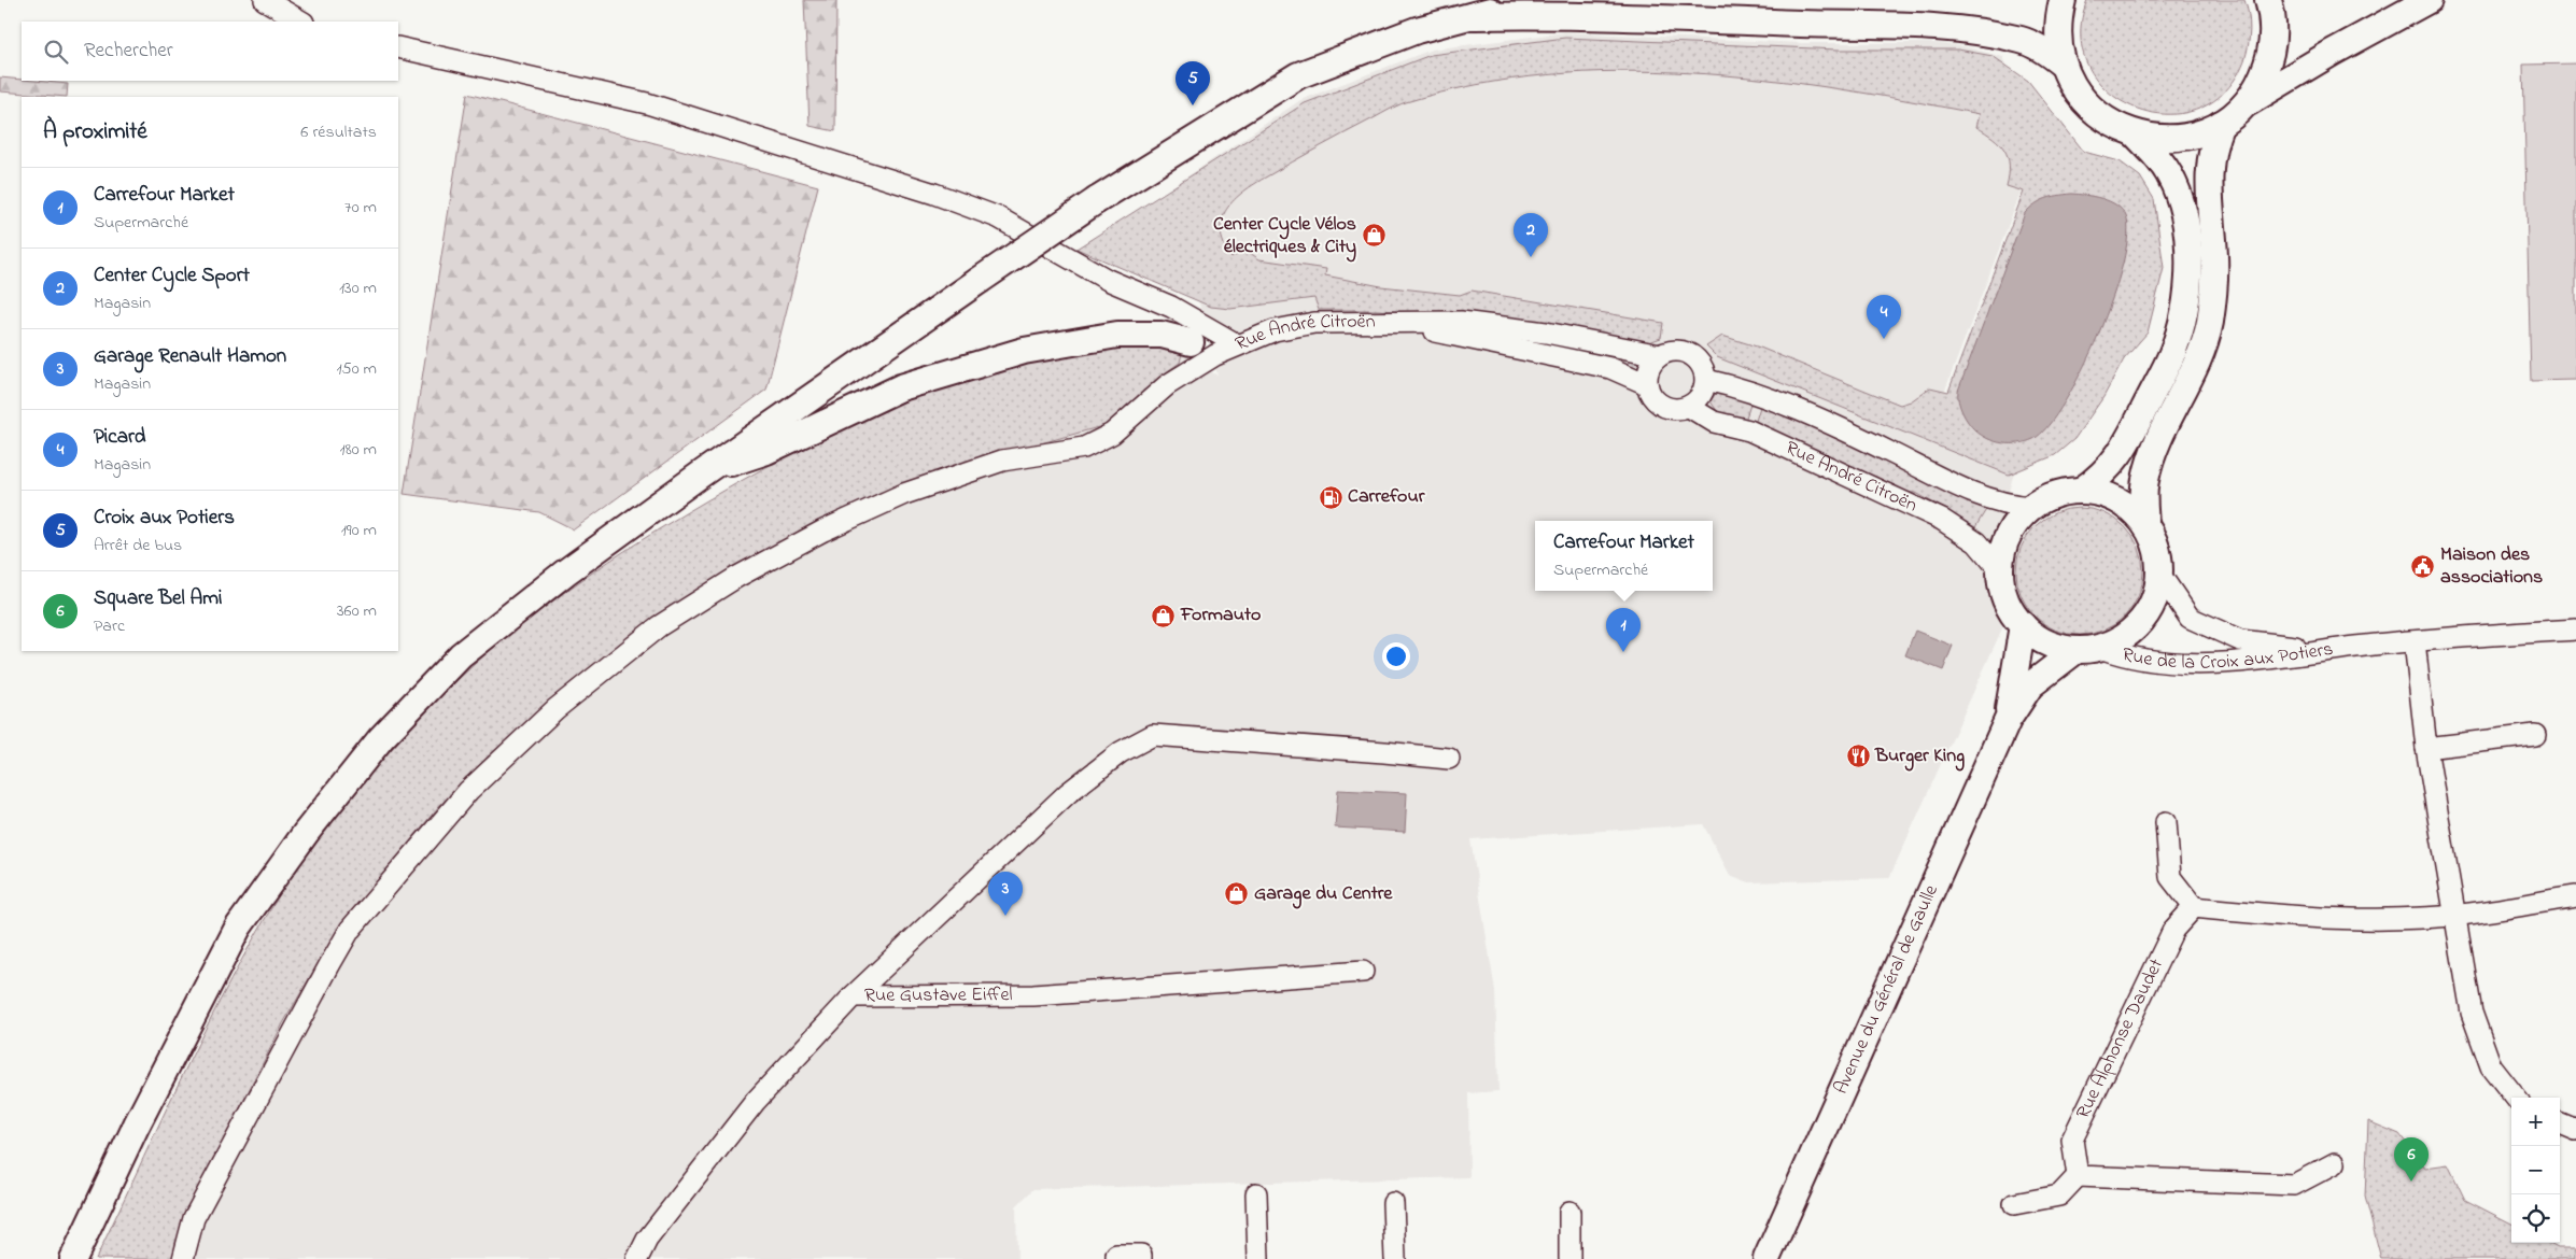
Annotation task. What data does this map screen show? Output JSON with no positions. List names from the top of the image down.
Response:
{
  "streets": {
    "main road": ["Avenue du Général de Gaulle"],
    "street": [
      "Rue André Citroën",
      "Rue de la Croix aux Potiers",
      "Rue Gustave Eiffel",
      "Rue Alphonse Daudet"
    ]
  },
  "crossings": [
    ["Rue André Citroën", "Rue de la Croix aux Potiers"],
    ["Rue André Citroën", "Avenue du Général de Gaulle"],
    ["Rue de la Croix aux Potiers", "Avenue du Général de Gaulle"]
  ],
  "places": {
    "shop": ["Center Cycle Vélos électriques & City", "Formauto", "Garage du Centre"],
    "fuel station": ["Carrefour"],
    "public building": ["Maison des associations"],
    "restaurant": ["Burger King"]
  },
  "page": {
    "search": "Rechercher",
    "pins": [
      "5",
      "2",
      "4",
      "1",
      "3",
      "6"
    ],
    "heading": ["À proximité", "6 résultats"],
    "list": [
      {
        "mark": "1",
        "name": "Carrefour Market",
        "note": "Supermarché",
        "value": "70 m"
      },
      {
        "mark": "2",
        "name": "Center Cycle Sport",
        "note": "Magasin",
        "value": "130 m"
      },
      {
        "mark": "3",
        "name": "Garage Renault Hamon",
        "note": "Magasin",
        "value": "150 m"
      },
      {
        "mark": "4",
        "name": "Picard",
        "note": "Magasin",
        "value": "180 m"
      },
      {
        "mark": "5",
        "name": "Croix aux Potiers",
        "note": "Arrêt de bus",
        "value": "190 m"
      },
      {
        "mark": "6",
        "name": "Square Bel Ami",
        "note": "Parc",
        "value": "360 m"
      }
    ],
    "popup": ["Carrefour Market", "Supermarché"],
    "map_buttons": ["+", "−"]
  }
}
